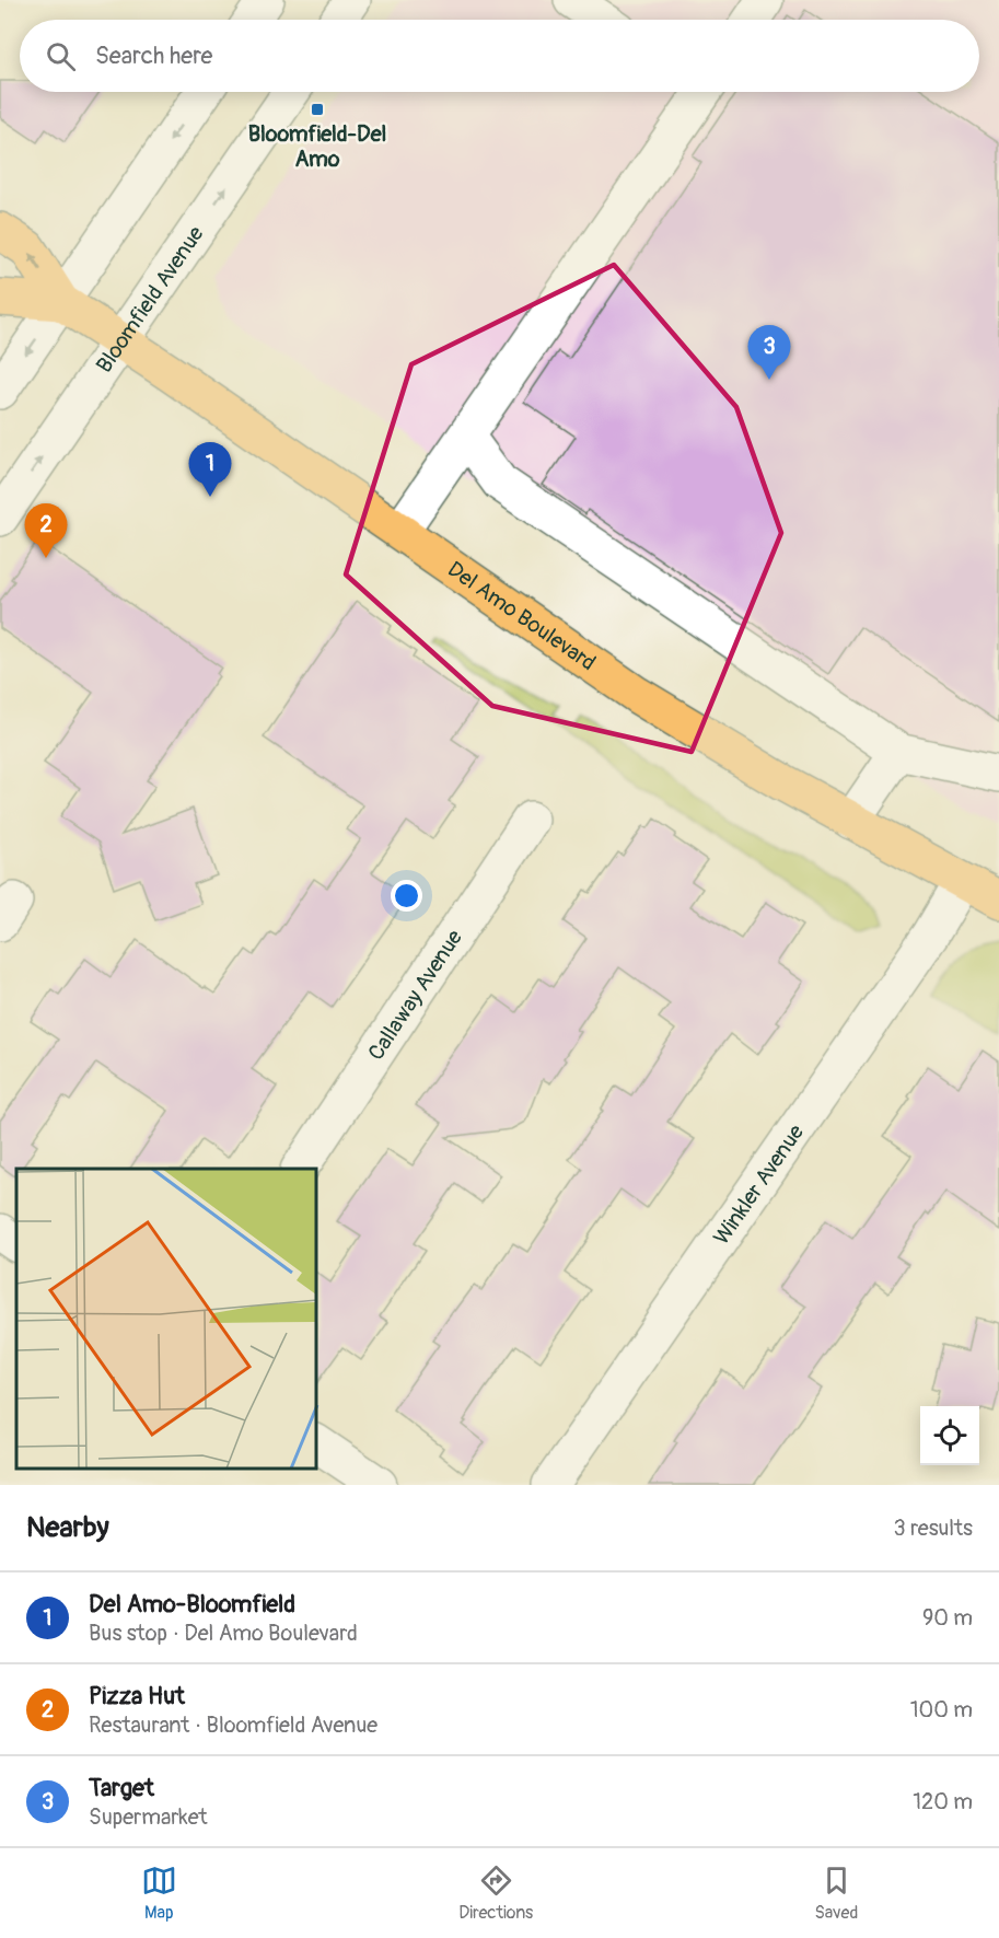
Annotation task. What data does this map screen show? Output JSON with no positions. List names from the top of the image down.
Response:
{
  "streets": {
    "main road": ["Del Amo Boulevard"],
    "street": ["Bloomfield Avenue", "Callaway Avenue", "Winkler Avenue"]
  },
  "crossings": [
    ["Bloomfield Avenue", "Del Amo Boulevard"],
    ["Del Amo Boulevard", "Winkler Avenue"]
  ],
  "places": {
    "transit": ["Bloomfield-Del Amo"]
  },
  "page": {
    "search": "Search here",
    "pins": ["3", "1", "2"],
    "heading": ["Nearby", "3 results"],
    "list": [
      {
        "mark": "1",
        "name": "Del Amo-Bloomfield",
        "note": "Bus stop · Del Amo Boulevard",
        "value": "90 m"
      },
      {
        "mark": "2",
        "name": "Pizza Hut",
        "note": "Restaurant · Bloomfield Avenue",
        "value": "100 m"
      },
      {
        "mark": "3",
        "name": "Target",
        "note": "Supermarket",
        "value": "120 m"
      }
    ],
    "nav": ["Map", "Directions", "Saved"]
  }
}
